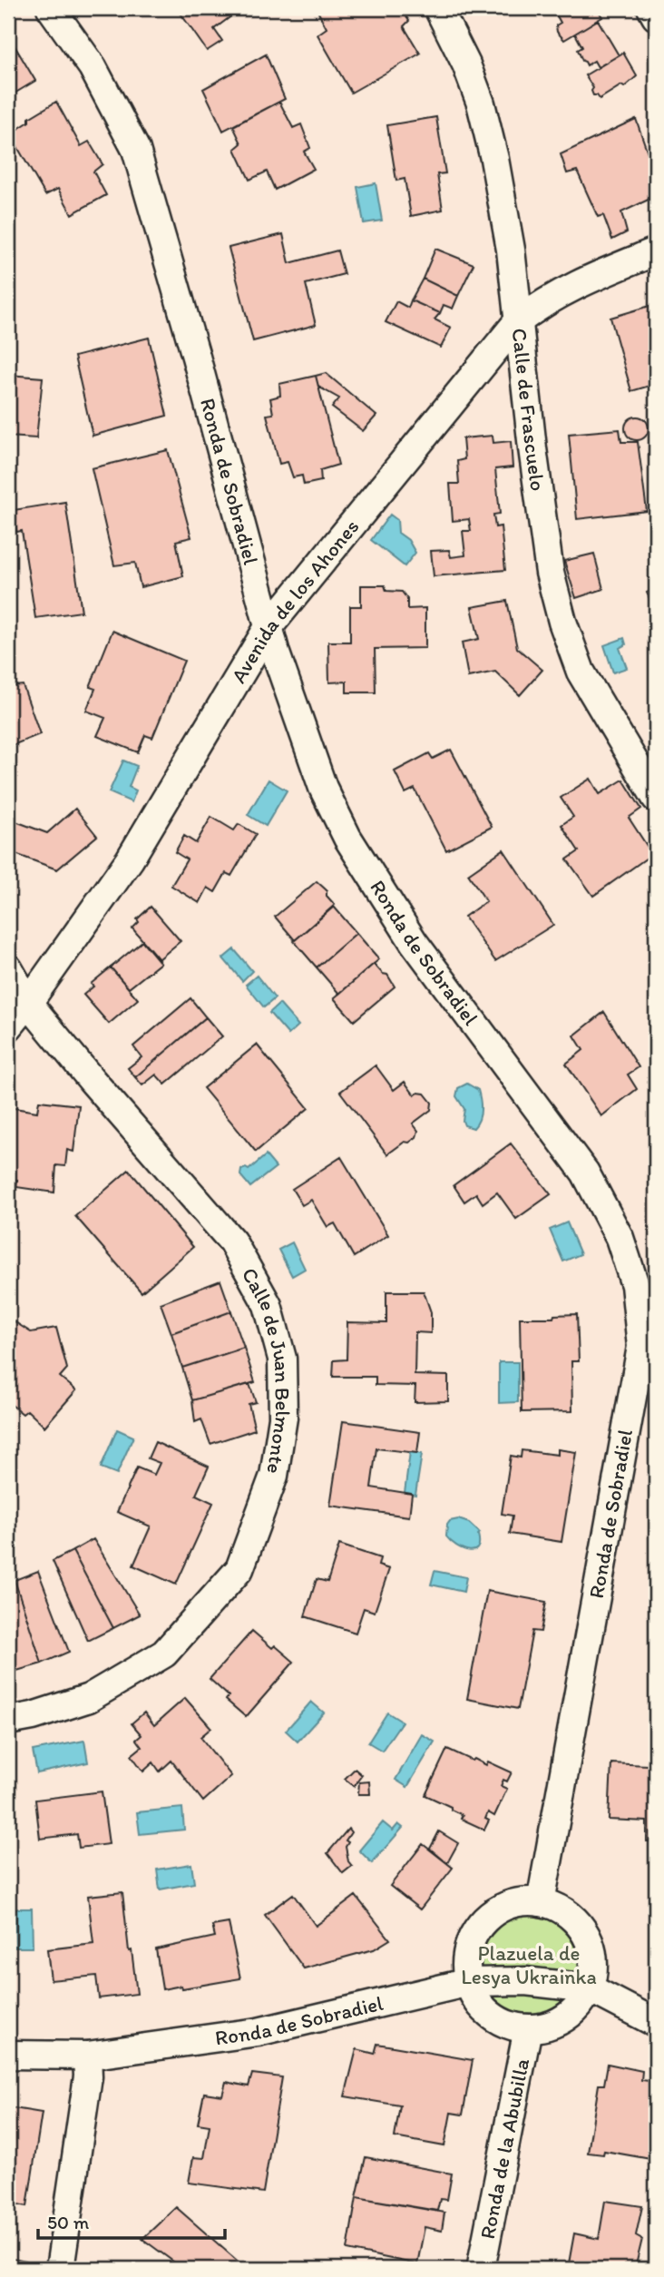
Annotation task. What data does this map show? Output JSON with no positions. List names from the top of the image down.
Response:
{
  "streets": {
    "street": [
      "Calle de Frascuelo",
      "Ronda de Sobradiel",
      "Avenida de los Ahones",
      "Calle de Juan Belmonte",
      "Ronda de la Abubilla"
    ]
  },
  "crossings": [
    ["Calle de Frascuelo", "Avenida de los Ahones"],
    ["Ronda de Sobradiel", "Avenida de los Ahones"],
    ["Avenida de los Ahones", "Calle de Juan Belmonte"]
  ],
  "parks": ["Plazuela de Lesya Ukrainka"],
  "scale_bar": "50 m"
}
